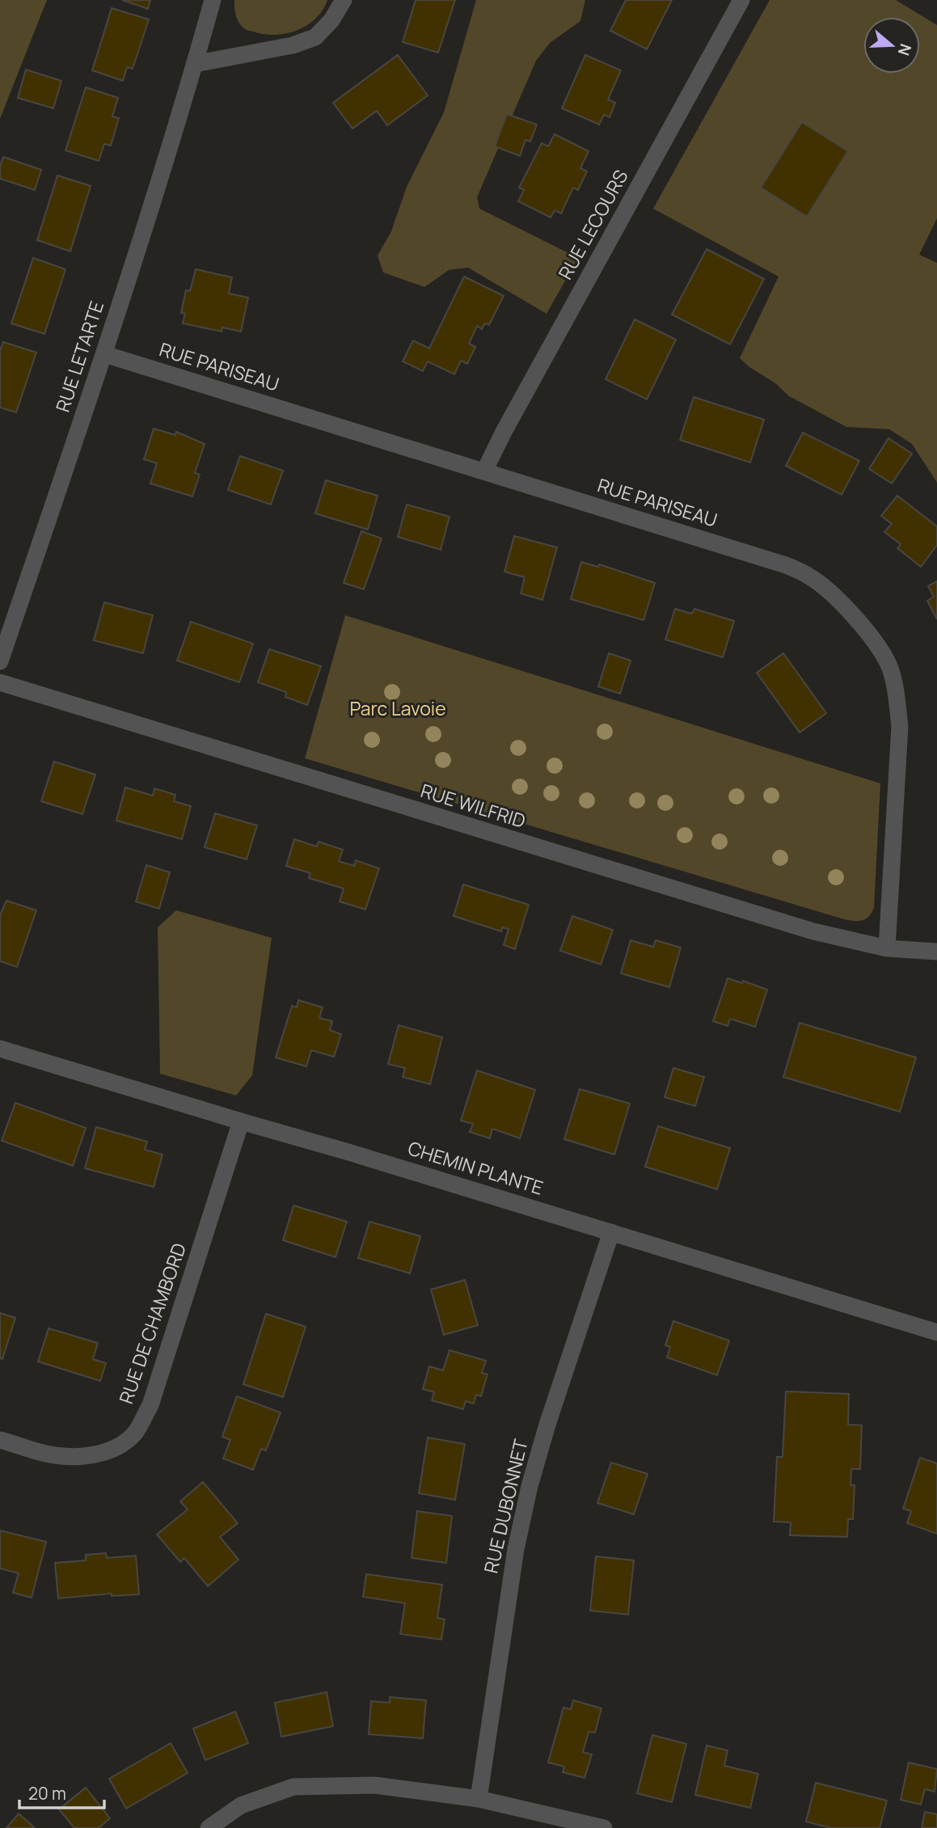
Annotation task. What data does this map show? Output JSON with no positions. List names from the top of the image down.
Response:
{
  "streets": {
    "street": [
      "RUE LECOURS",
      "RUE LETARTE",
      "RUE PARISEAU",
      "RUE WILFRID",
      "CHEMIN PLANTE",
      "RUE DE CHAMBORD",
      "RUE DUBONNET"
    ]
  },
  "crossings": [
    ["RUE LECOURS", "RUE PARISEAU"],
    ["RUE LETARTE", "RUE PARISEAU"],
    ["RUE PARISEAU", "RUE WILFRID"],
    ["CHEMIN PLANTE", "RUE DE CHAMBORD"],
    ["CHEMIN PLANTE", "RUE DUBONNET"]
  ],
  "parks": ["Parc Lavoie"],
  "scale_bar": "20 m",
  "north": "right"
}
